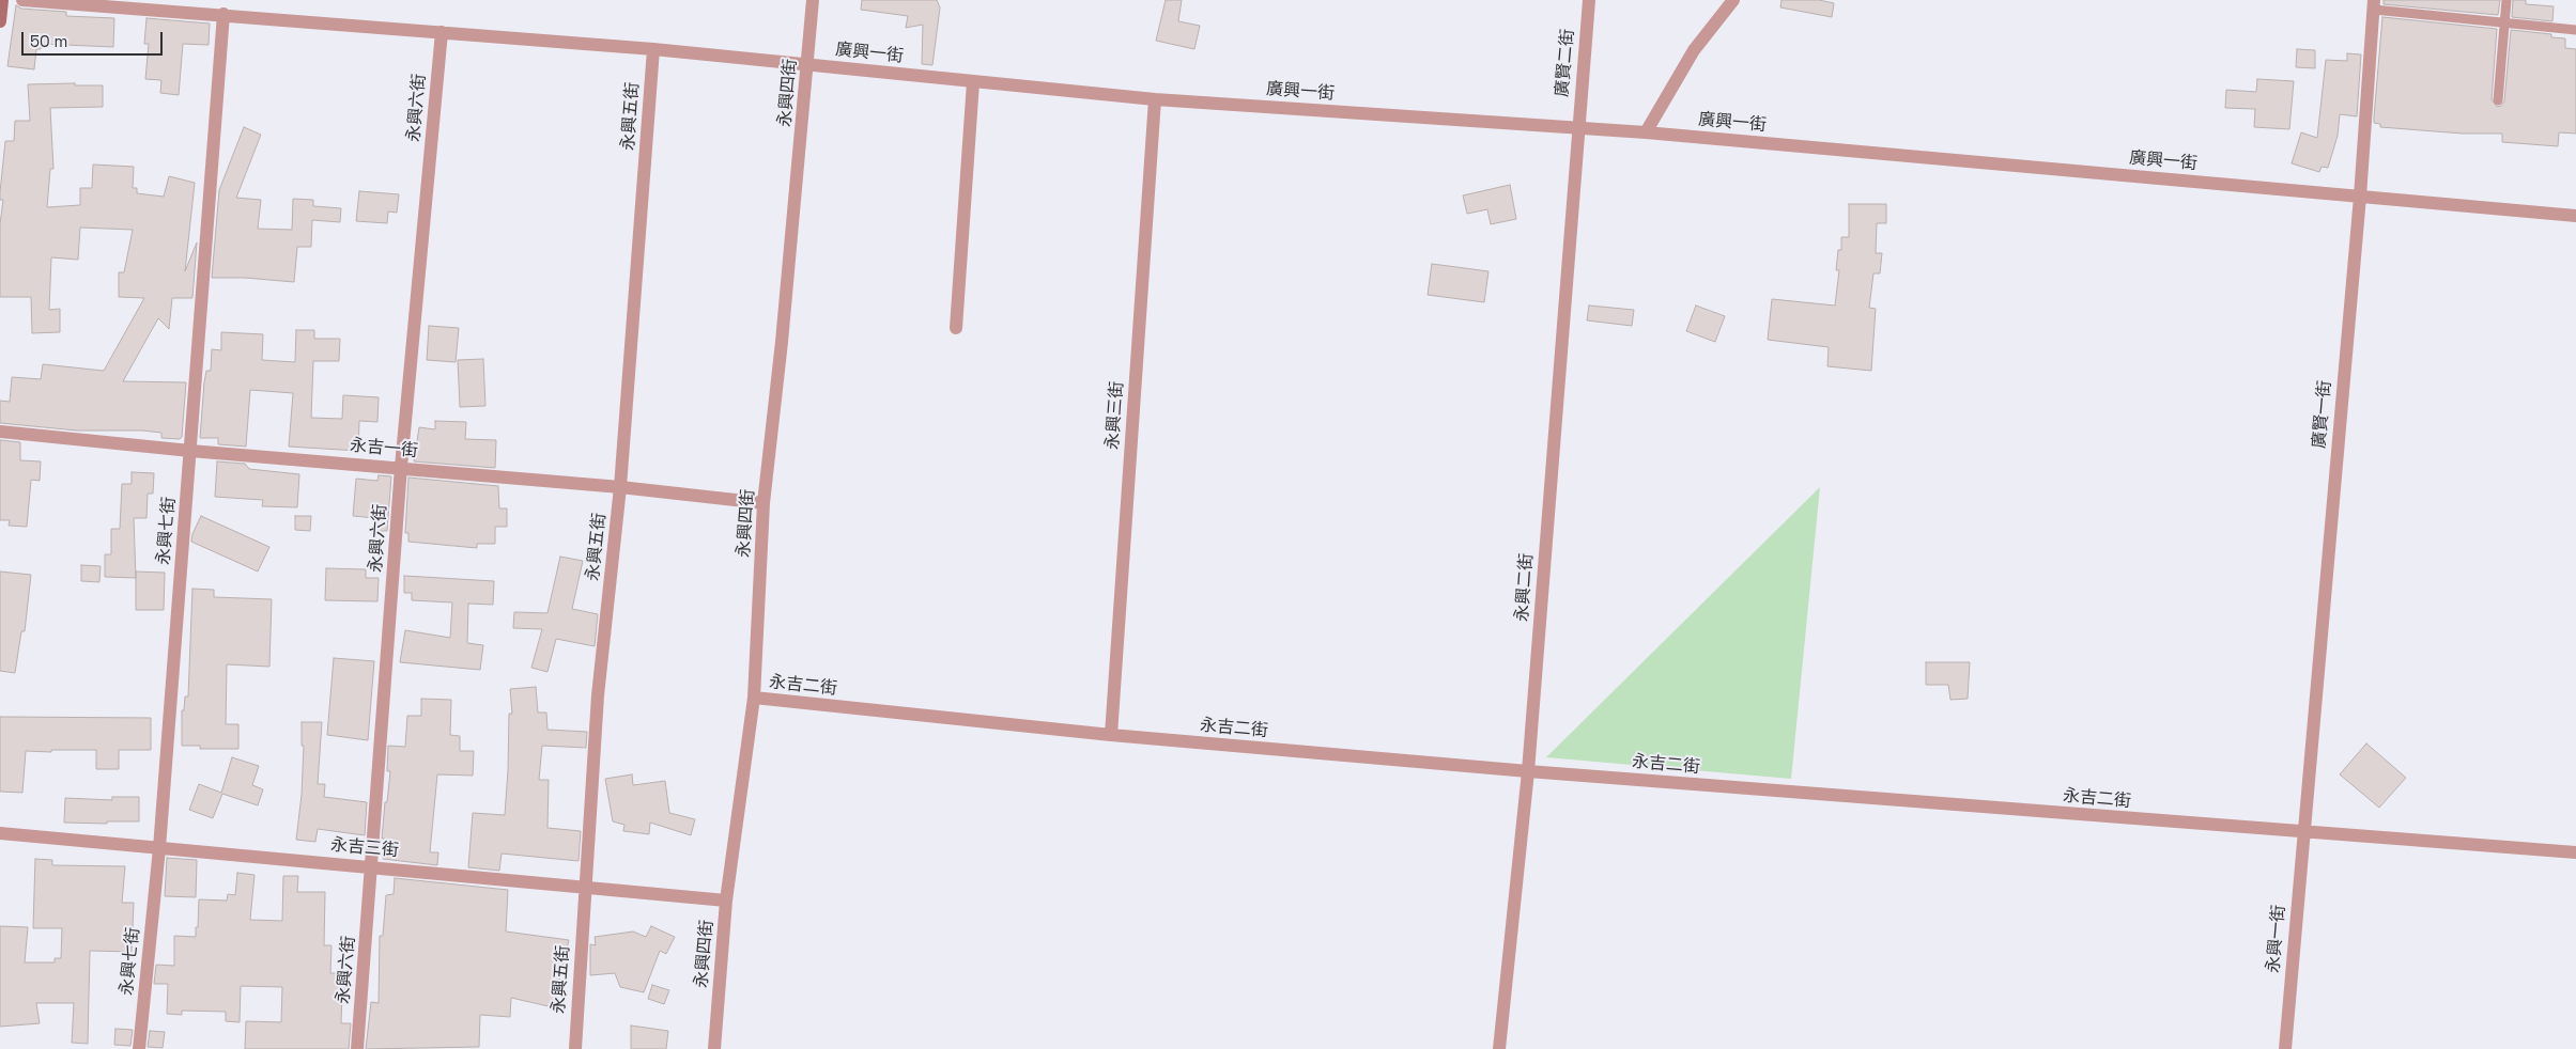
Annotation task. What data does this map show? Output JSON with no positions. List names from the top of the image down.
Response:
{
  "streets": {
    "street": [
      "廣興一街",
      "廣賢二街",
      "永興四街",
      "永興六街",
      "永興五街",
      "廣賢一街",
      "永興三街",
      "永吉一街",
      "永興七街",
      "永興二街",
      "永吉二街",
      "永吉三街",
      "永興一街"
    ]
  },
  "crossings": [
    ["廣興一街", "廣賢二街"],
    ["廣興一街", "永興四街"],
    ["廣興一街", "永興六街"],
    ["廣興一街", "永興五街"],
    ["廣興一街", "廣賢一街"],
    ["廣興一街", "永興三街"],
    ["廣興一街", "永興七街"],
    ["廣興一街", "永興二街"],
    ["廣賢二街", "永興二街"],
    ["永興四街", "永吉一街"],
    ["永興四街", "永吉二街"],
    ["永興四街", "永吉三街"],
    ["永興六街", "永吉一街"],
    ["永興六街", "永吉三街"],
    ["永興五街", "永吉一街"],
    ["永興五街", "永吉三街"],
    ["廣賢一街", "永吉二街"],
    ["廣賢一街", "永興一街"],
    ["永興三街", "永吉二街"],
    ["永吉一街", "永興七街"],
    ["永興七街", "永吉三街"],
    ["永興二街", "永吉二街"],
    ["永吉二街", "永興一街"]
  ],
  "scale_bar": "50 m"
}
